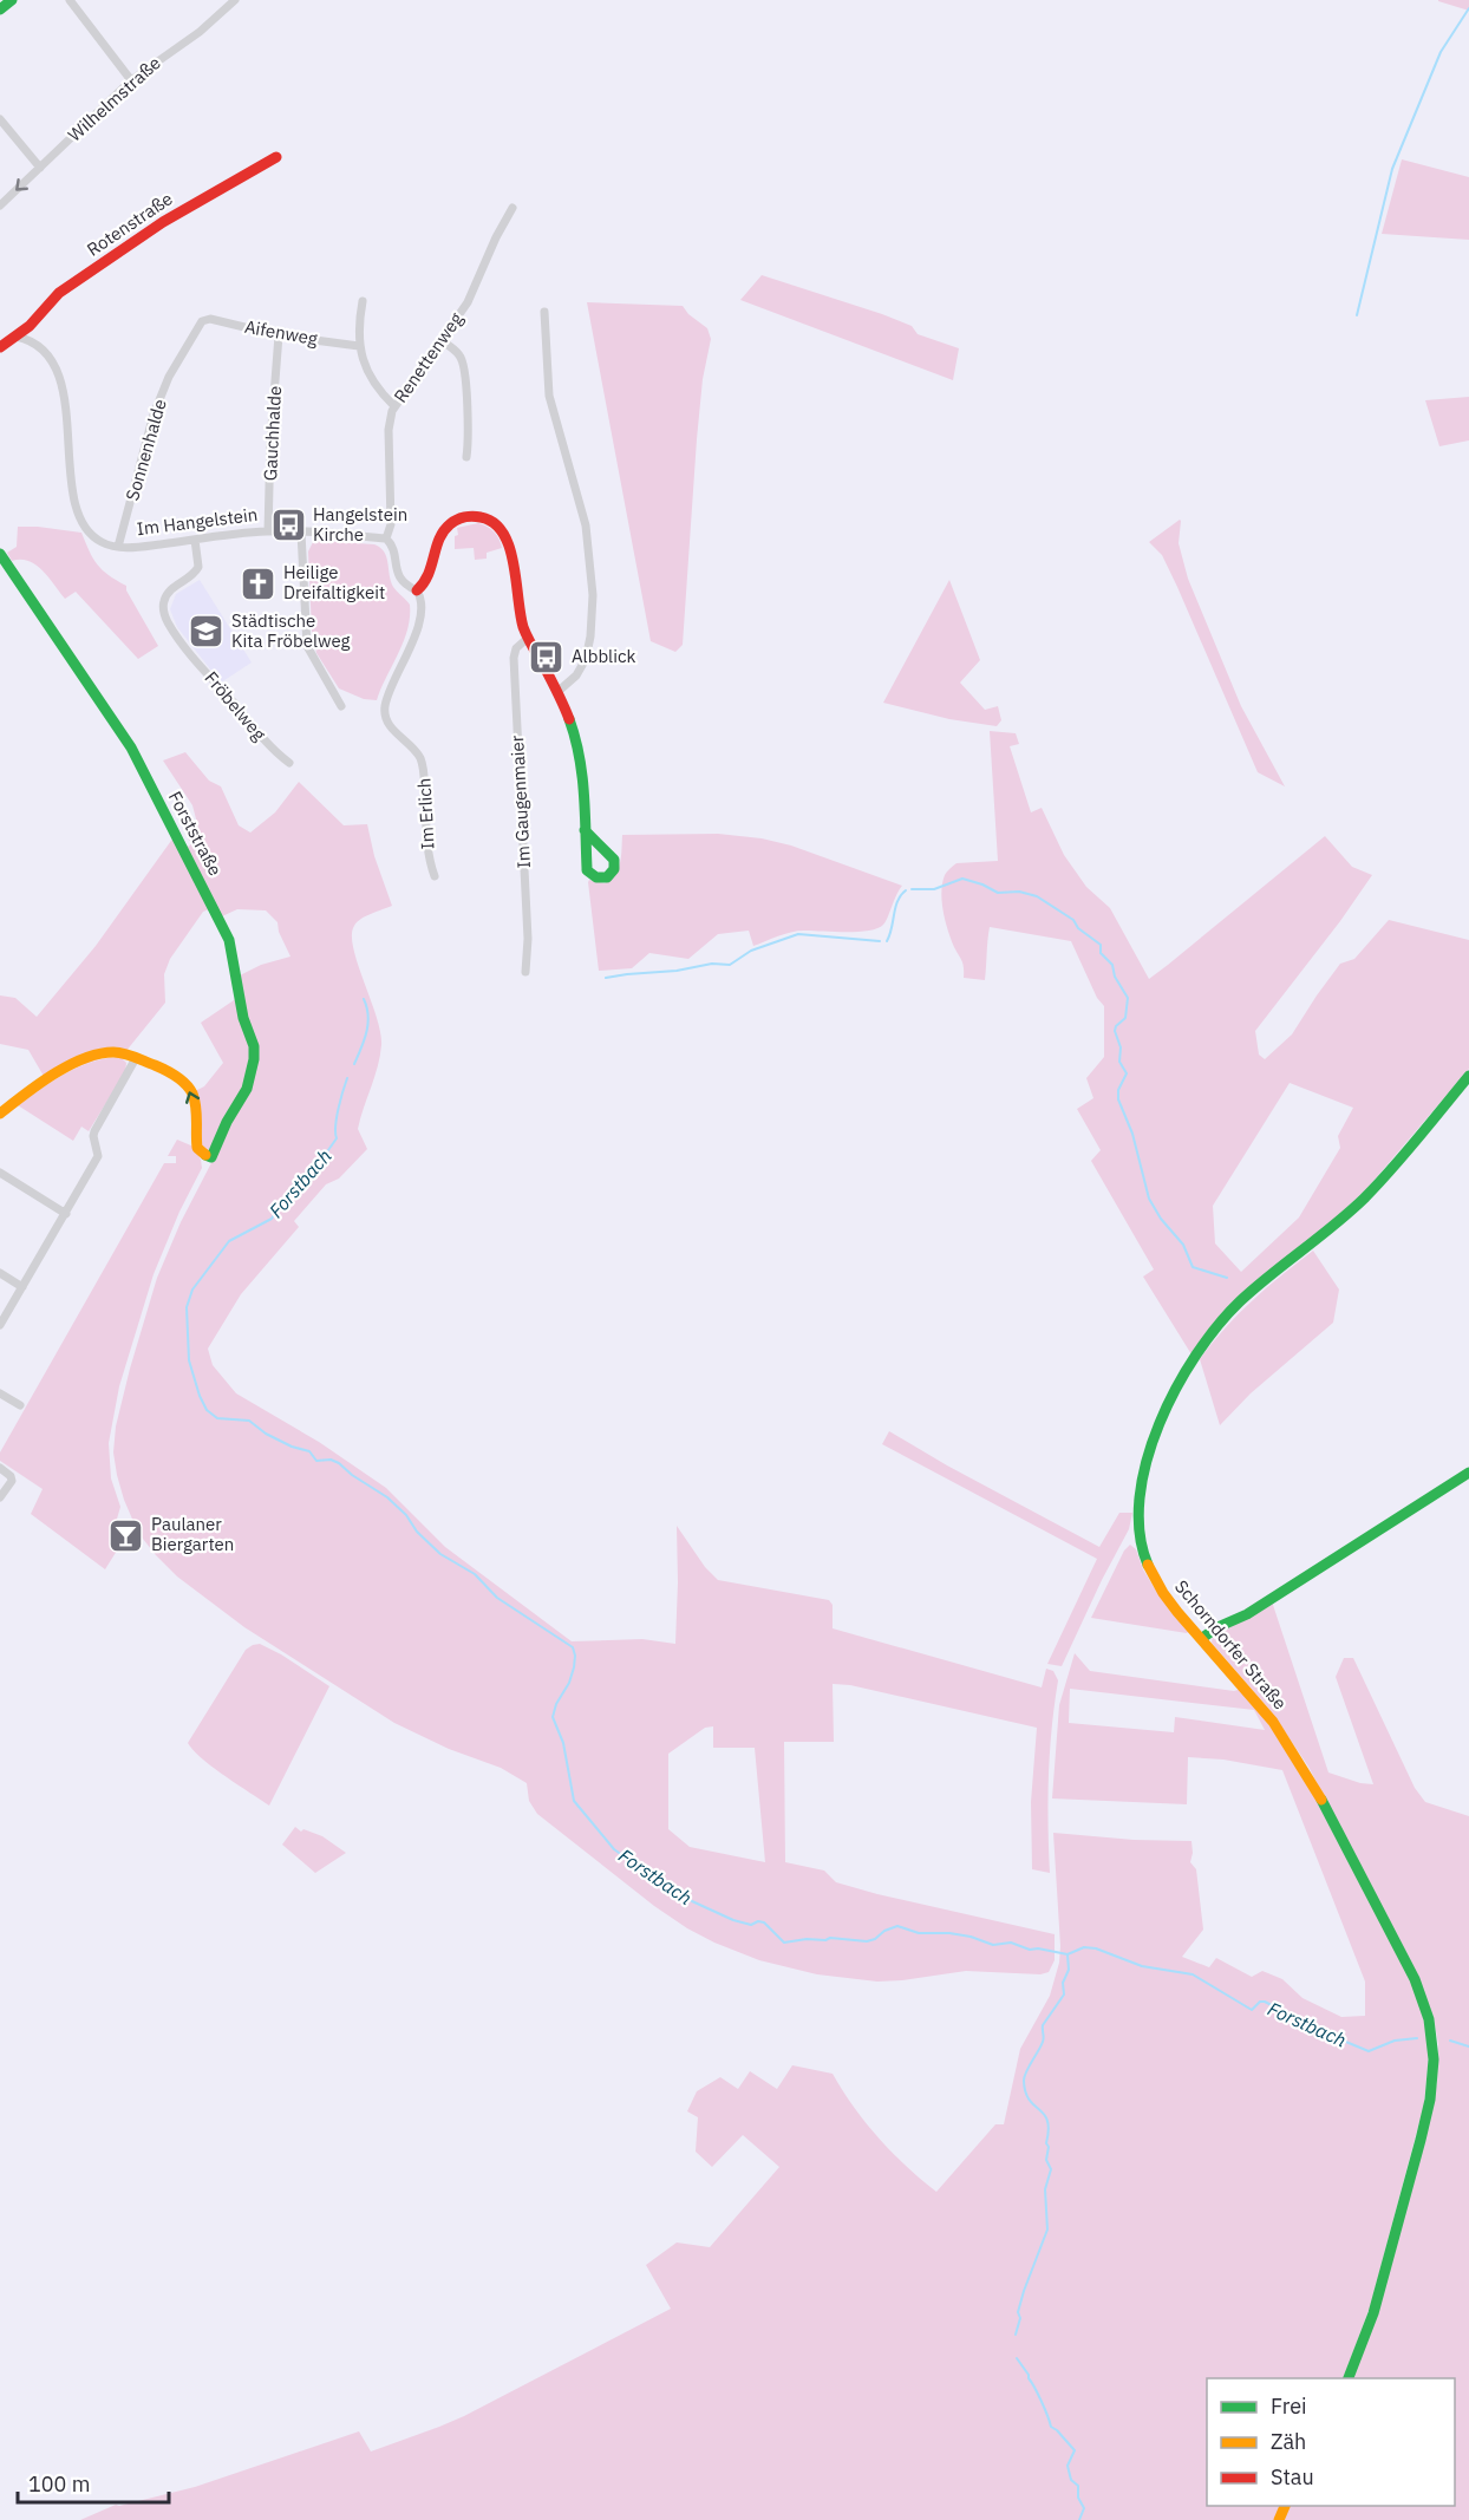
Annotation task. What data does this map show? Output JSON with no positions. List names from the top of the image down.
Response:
{
  "streets": {
    "street": [
      "Wilhelmstraße",
      "Rotenstraße",
      "Aifenweg",
      "Renettenweg",
      "Gauchhalde",
      "Sonnenhalde",
      "Im Hangelstein",
      "Fröbelweg",
      "Im Gaugenmaier",
      "Im Erlich",
      "Forststraße",
      "Schorndorfer Straße"
    ]
  },
  "crossings": [
    ["Rotenstraße", "Im Hangelstein"],
    ["Aifenweg", "Gauchhalde"],
    ["Aifenweg", "Sonnenhalde"],
    ["Renettenweg", "Im Hangelstein"],
    ["Renettenweg", "Im Erlich"],
    ["Gauchhalde", "Im Hangelstein"],
    ["Sonnenhalde", "Im Hangelstein"],
    ["Im Hangelstein", "Fröbelweg"]
  ],
  "water": ["Forstbach"],
  "places": {
    "bus stop": ["Hangelstein Kirche", "Albblick"],
    "church": ["Heilige Dreifaltigkeit"],
    "school or university": ["Städtische Kita Fröbelweg"],
    "bar": ["Paulaner Biergarten"]
  },
  "legend": ["Frei", "Zäh", "Stau"],
  "scale_bar": "100 m"
}
